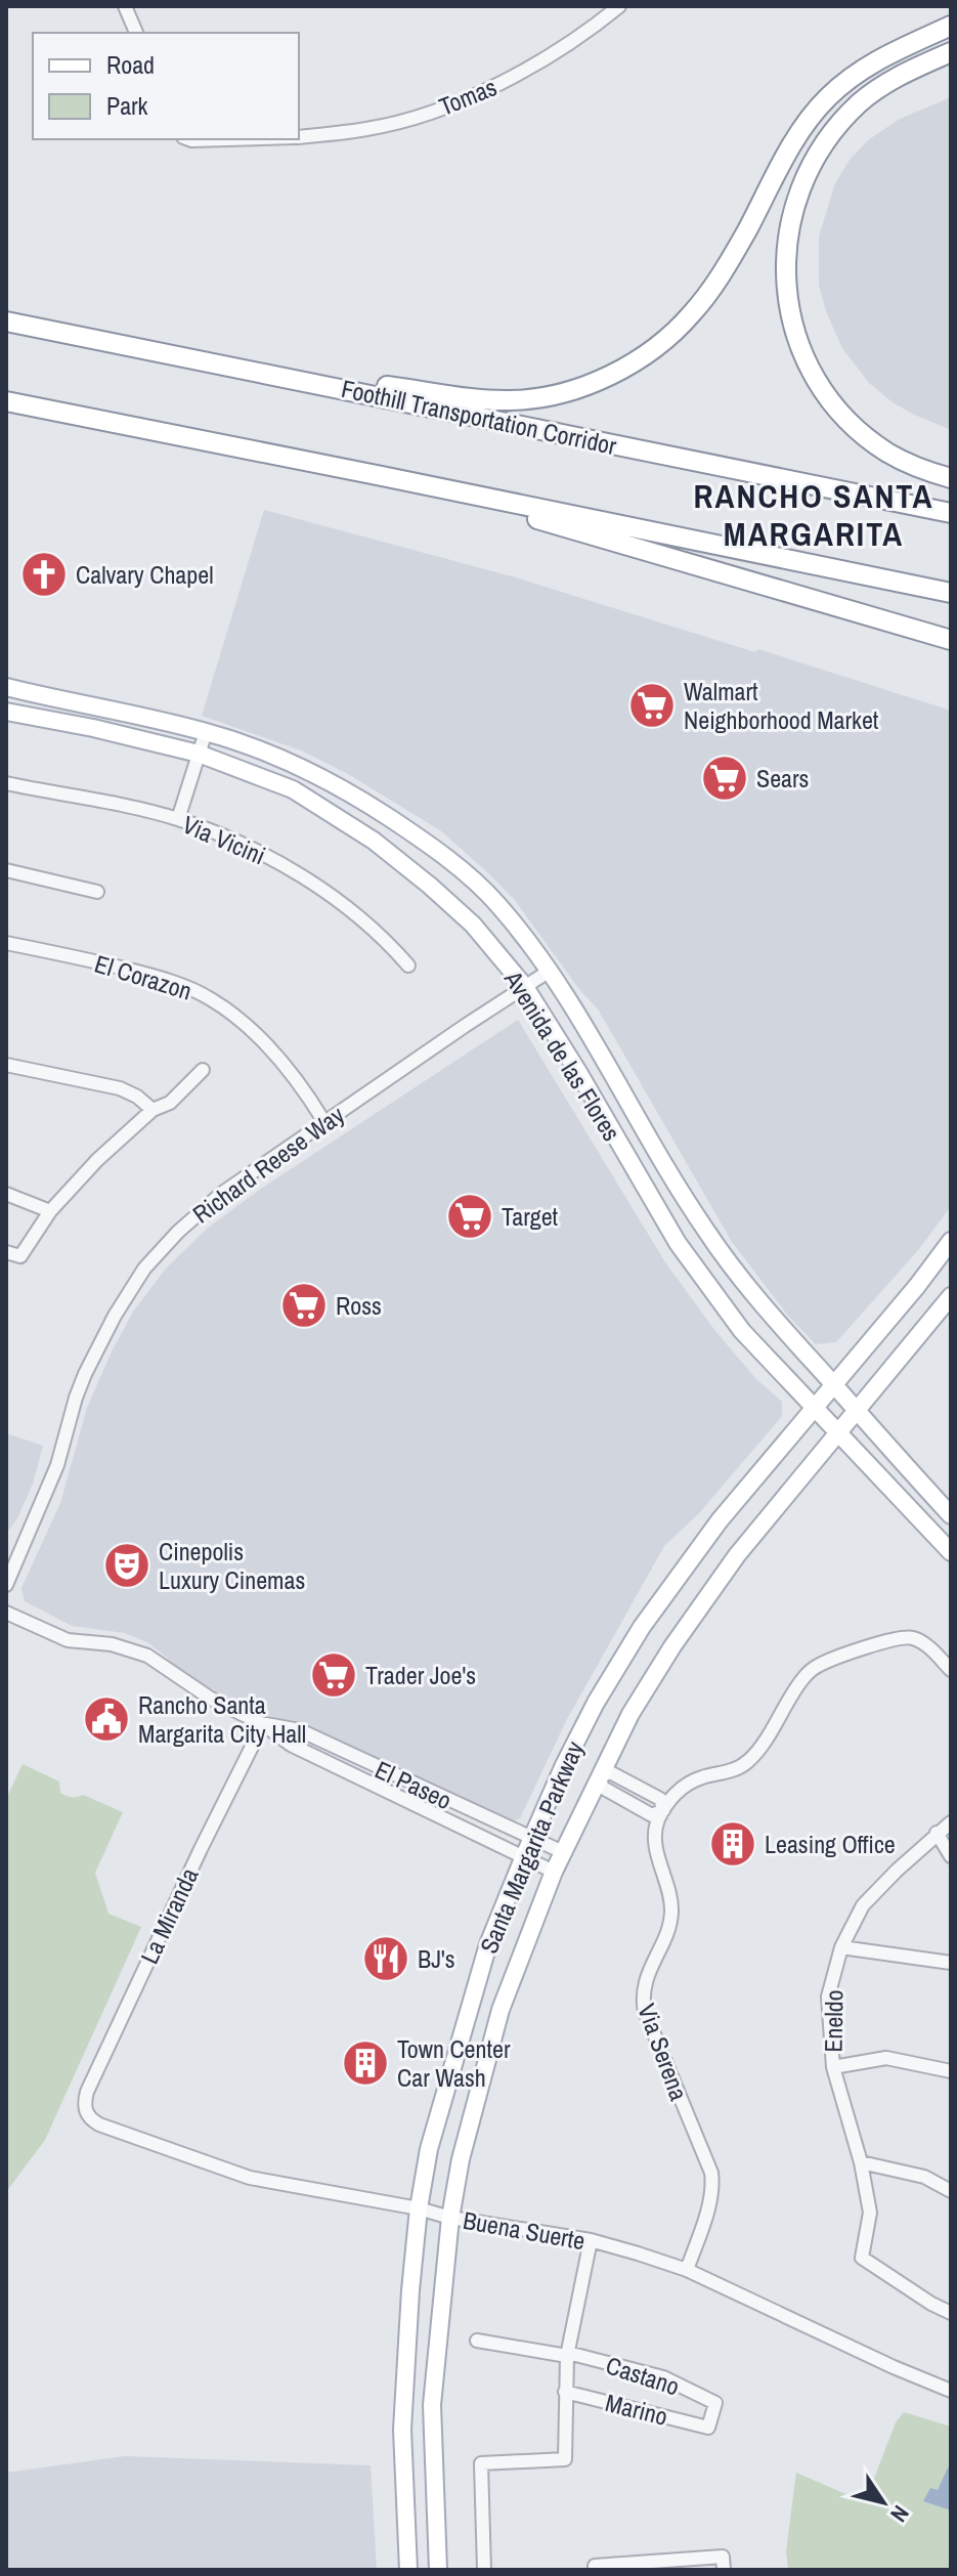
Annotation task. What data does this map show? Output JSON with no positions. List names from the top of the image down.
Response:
{
  "streets": {
    "highway": ["Foothill Transportation Corridor"],
    "main road": ["Avenida de las Flores", "Santa Margarita Parkway"],
    "street": [
      "Tomas",
      "Via Vicini",
      "El Corazon",
      "Richard Reese Way",
      "El Paseo",
      "La Miranda",
      "Eneldo",
      "Via Serena",
      "Buena Suerte",
      "Castano",
      "Marino"
    ]
  },
  "crossings": [
    ["El Corazon", "Richard Reese Way"],
    ["Avenida de las Flores", "Richard Reese Way"],
    ["Avenida de las Flores", "Santa Margarita Parkway"],
    ["El Paseo", "Santa Margarita Parkway"],
    ["El Paseo", "La Miranda"],
    ["Santa Margarita Parkway", "Buena Suerte"],
    ["La Miranda", "Buena Suerte"],
    ["Via Serena", "Buena Suerte"],
    ["Castano", "Marino"]
  ],
  "districts": ["RANCHO SANTA MARGARITA"],
  "places": {
    "church": ["Calvary Chapel"],
    "supermarket": [
      "Walmart Neighborhood Market",
      "Sears",
      "Target",
      "Ross",
      "Trader Joe's"
    ],
    "theatre": ["Cinepolis Luxury Cinemas"],
    "public building": ["Rancho Santa Margarita City Hall"],
    "building": ["Leasing Office", "Town Center Car Wash"],
    "restaurant": ["BJ's"]
  },
  "legend": ["Road", "Park"],
  "north": "bottom right"
}
